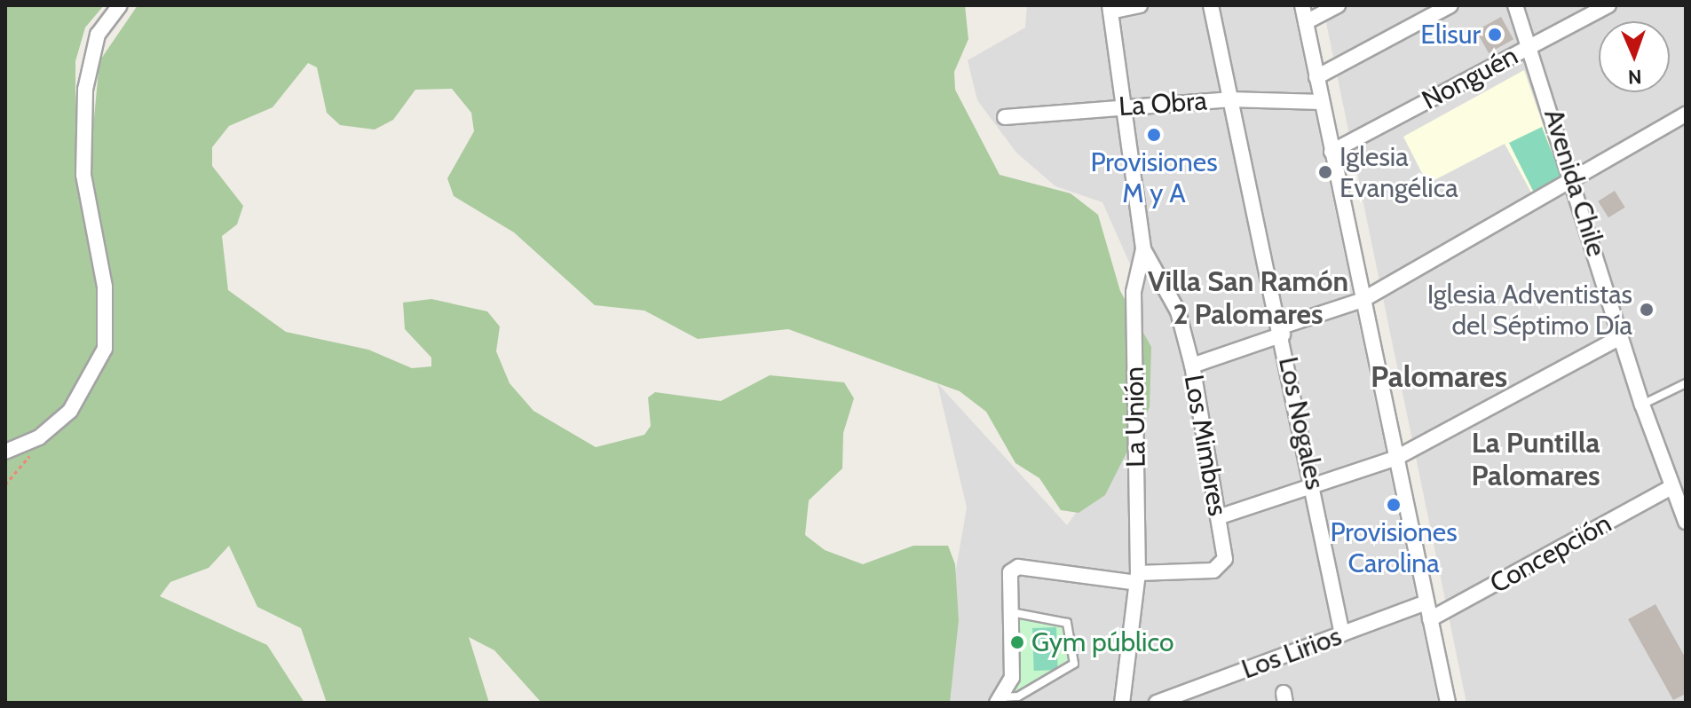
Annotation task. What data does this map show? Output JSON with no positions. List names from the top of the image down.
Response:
{
  "streets": {
    "street": [
      "Nonguén",
      "La Obra",
      "Avenida Chile",
      "La Unión",
      "Los Nogales",
      "Los Mimbres",
      "Concepción",
      "Los Lirios"
    ]
  },
  "crossings": [
    ["Nonguén", "Avenida Chile"],
    ["La Obra", "La Unión"],
    ["La Obra", "Los Nogales"],
    ["Avenida Chile", "Concepción"],
    ["La Unión", "Los Mimbres"],
    ["Los Nogales", "Los Lirios"]
  ],
  "districts": ["Villa San Ramón 2 Palomares", "Palomares", "La Puntilla Palomares"],
  "places": [
    "Elisur",
    "Provisiones M y A",
    "Iglesia Evangélica",
    "Iglesia Adventistas del Séptimo Día",
    "Provisiones Carolina",
    "Gym público"
  ],
  "north": "bottom"
}
